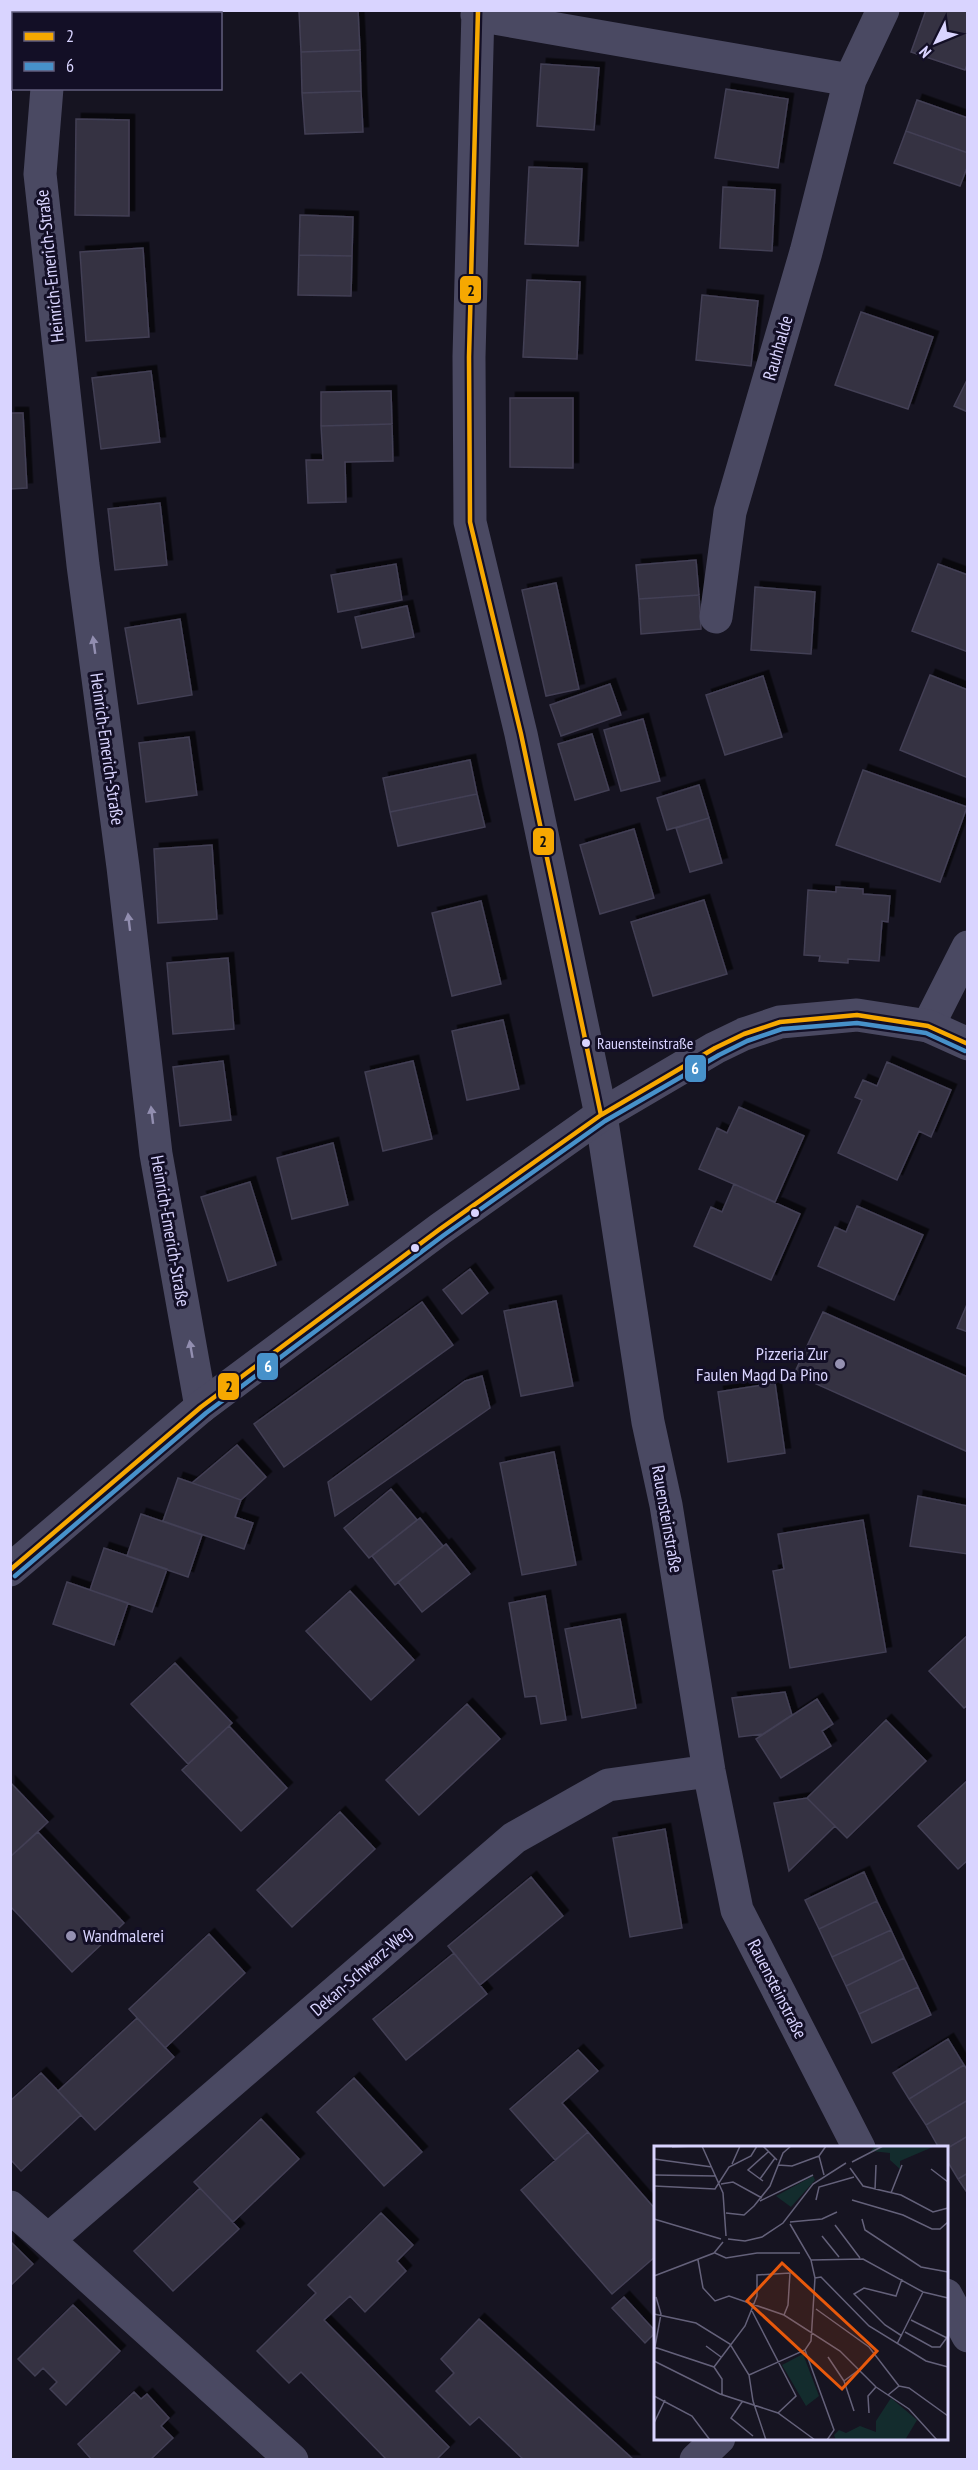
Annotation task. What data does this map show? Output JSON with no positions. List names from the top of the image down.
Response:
{
  "streets": {
    "street": [
      "Heinrich-Emerich-Straße",
      "Rauhhalde",
      "Rauensteinstraße",
      "Dekan-Schwarz-Weg"
    ]
  },
  "crossings": [
    ["Rauensteinstraße", "Dekan-Schwarz-Weg"]
  ],
  "one_way": ["Heinrich-Emerich-Straße"],
  "places": ["Rauensteinstraße", "Pizzeria Zur Faulen Magd Da Pino", "Wandmalerei"],
  "lines": ["transit line 2", "transit line 6"],
  "legend": ["2", "6"],
  "north": "bottom left"
}
